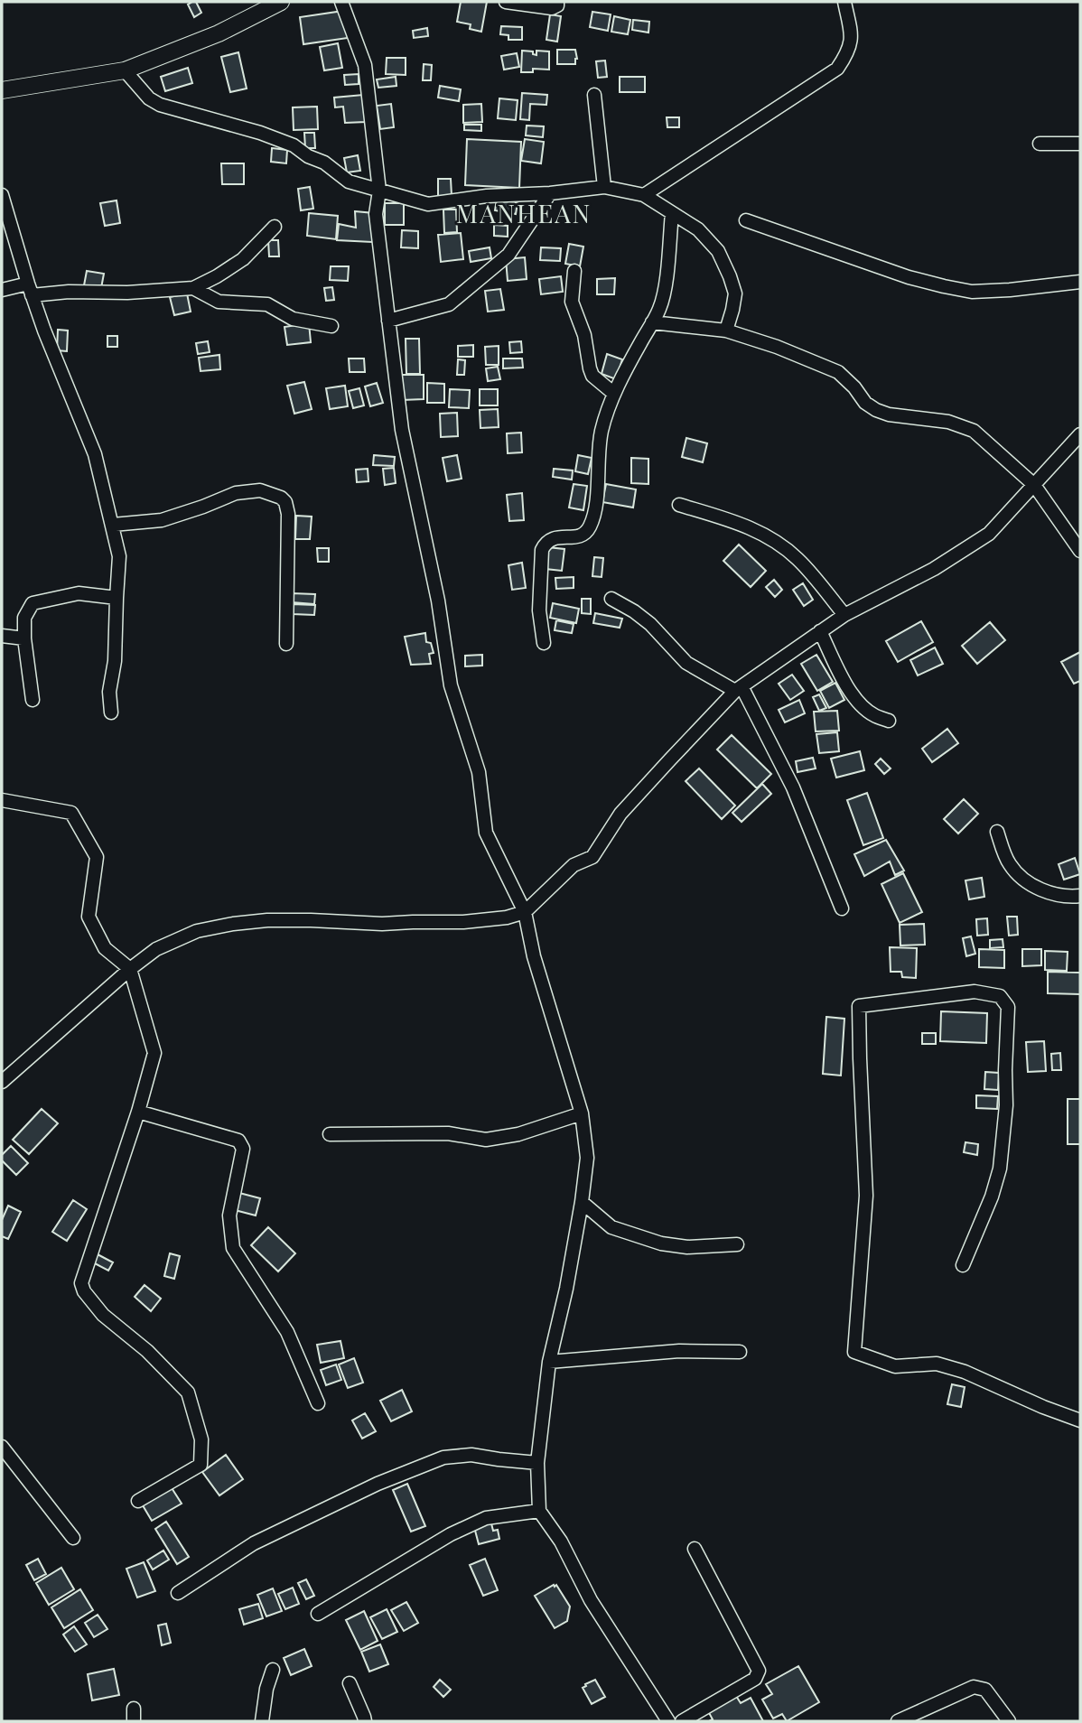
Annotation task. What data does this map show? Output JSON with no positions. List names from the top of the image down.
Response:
{
  "districts": ["MANHEAN"]
}
